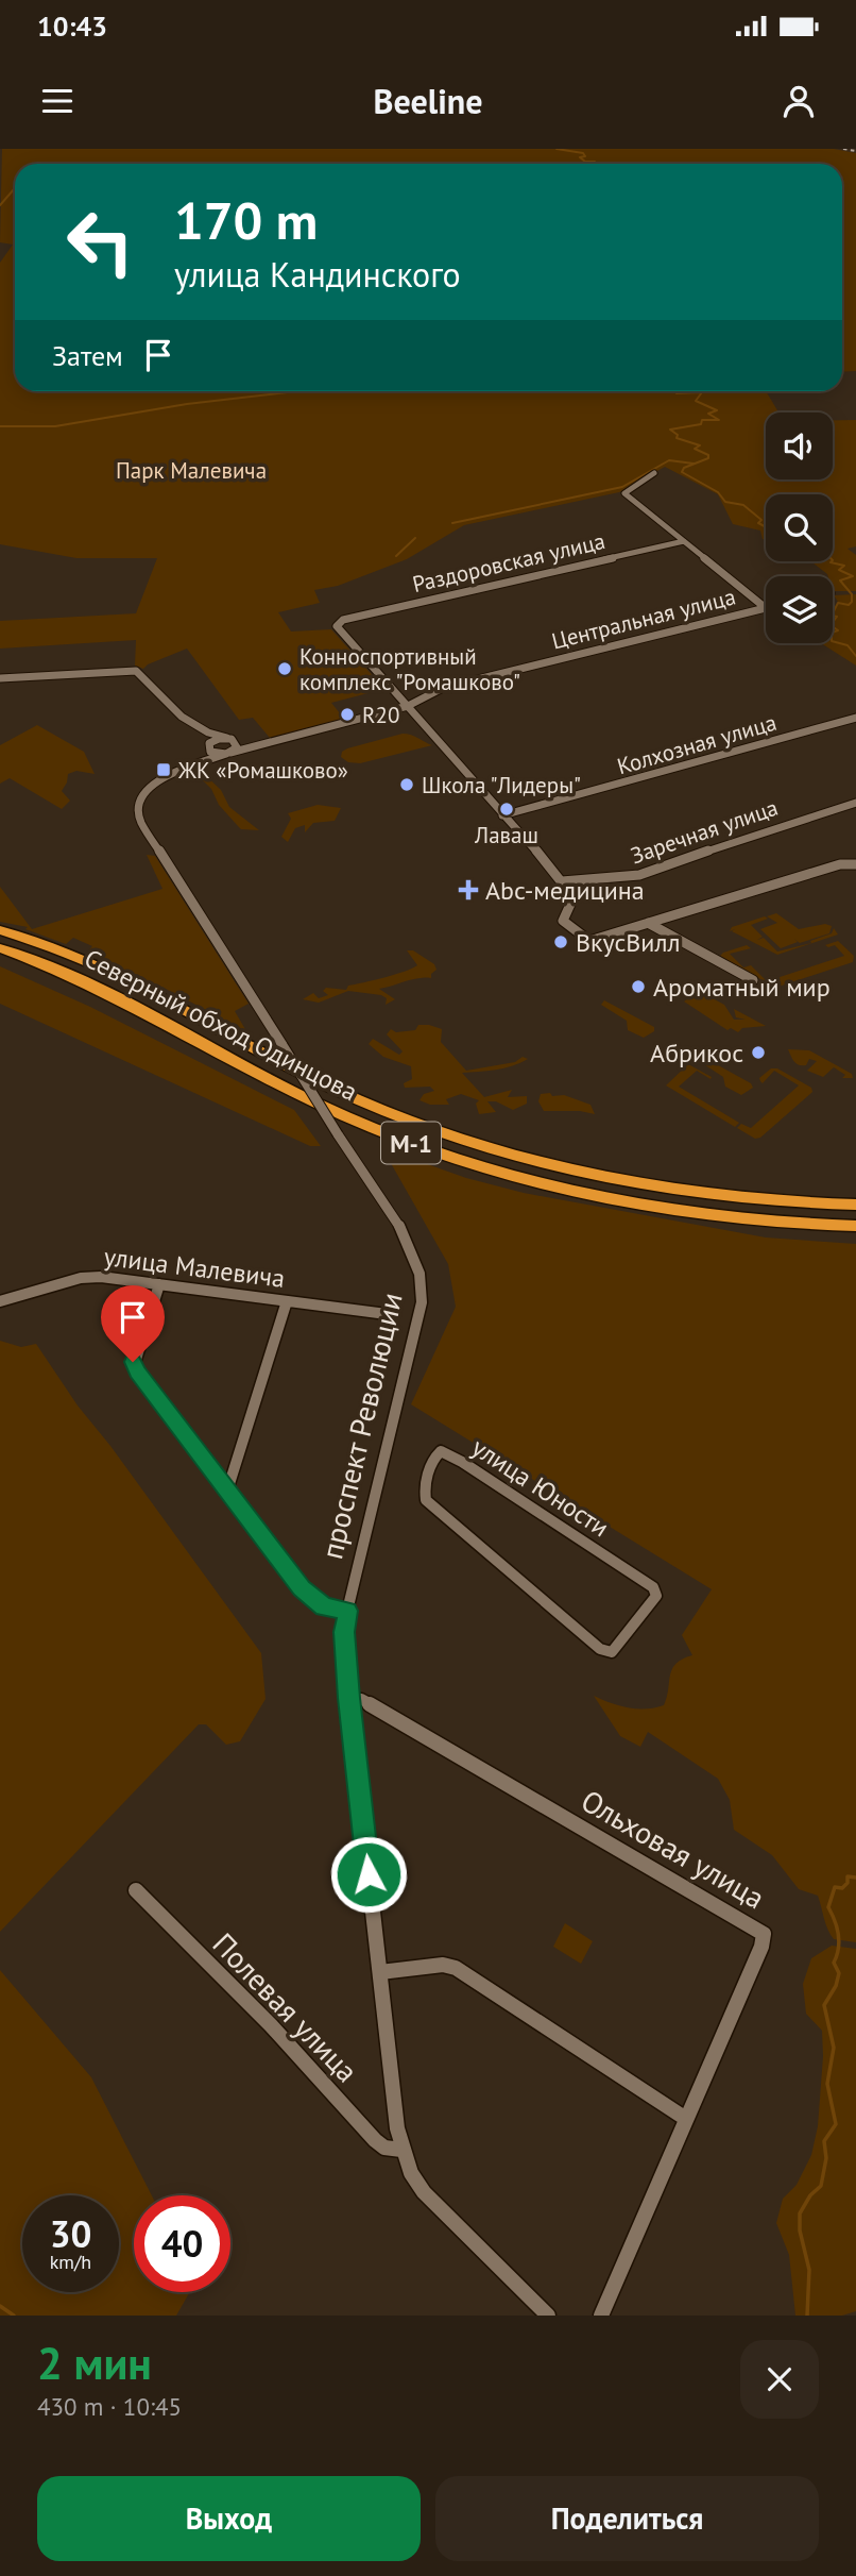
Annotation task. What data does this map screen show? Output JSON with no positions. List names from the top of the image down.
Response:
{
  "streets": {
    "highway": ["Северный обход Одинцова", "М-1"],
    "street": [
      "Раздоровская улица",
      "Центральная улица",
      "Колхозная улица",
      "Заречная улица",
      "улица Малевича",
      "проспект Революции",
      "улица Юности",
      "Ольховая улица",
      "Полевая улица"
    ]
  },
  "crossings": [
    ["Раздоровская улица", "Центральная улица"],
    ["Центральная улица", "проспект Революции"],
    ["проспект Революции", "Ольховая улица"],
    ["проспект Революции", "Полевая улица"]
  ],
  "parks": ["Парк Малевича"],
  "places": {
    "other": [
      "Конноспортивный комплекс \"Ромашково\"",
      "R20",
      "Школа \"Лидеры\"",
      "Лаваш",
      "ВкусВилл",
      "Ароматный мир",
      "Абрикос"
    ],
    "transit": ["ЖК «Ромашково»"],
    "health": ["Abc-медицина"]
  },
  "page": {
    "status": "10:43",
    "header": "Beeline",
    "turn": ["170 m", "улица Кандинского"],
    "then": "Затем",
    "speed": "30 km/h",
    "limit": "40",
    "heading": ["2 мин", "430 m · 10:45"],
    "buttons": ["Выход", "Поделиться"]
  }
}
